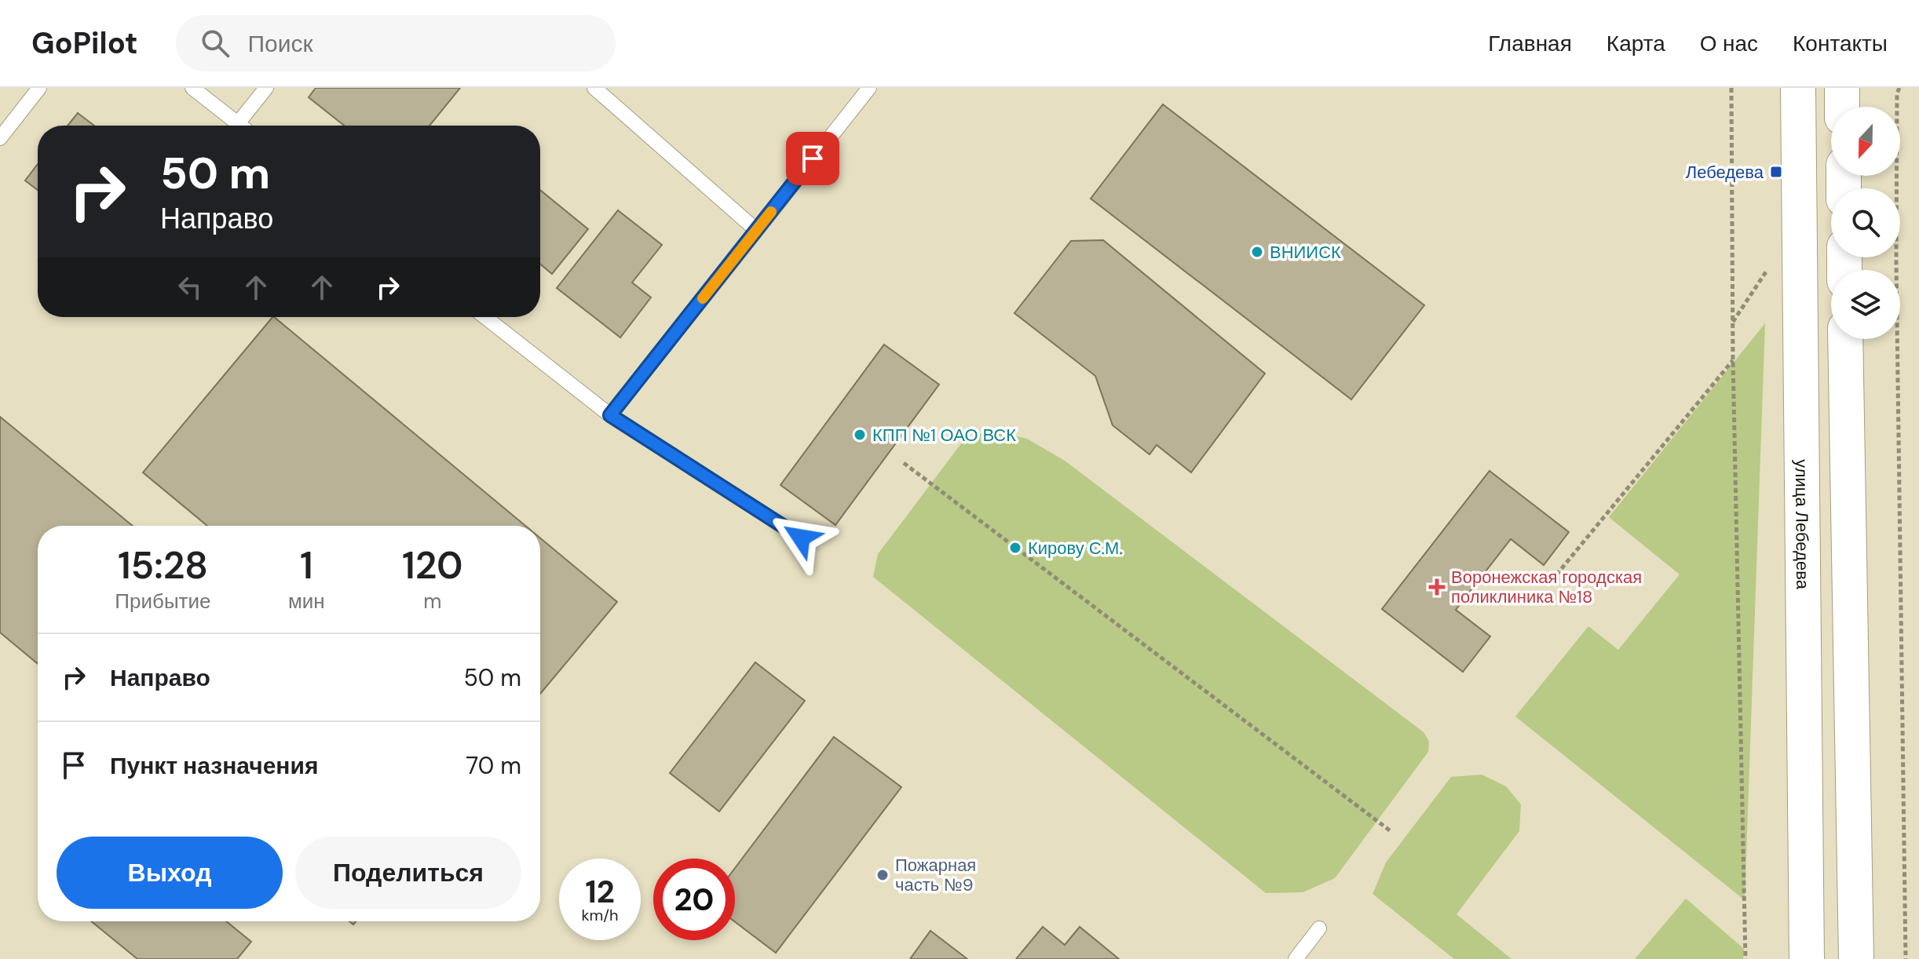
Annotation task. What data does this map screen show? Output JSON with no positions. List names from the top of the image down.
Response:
{
  "streets": {
    "highway": ["улица Лебедева"]
  },
  "places": {
    "transit": ["Лебедева"],
    "other": [
      "ВНИИСК",
      "КПП №1 ОАО ВСК",
      "Кирову С.М.",
      "Пожарная часть №9"
    ],
    "health": ["Воронежская городская поликлиника №18"]
  },
  "north": "bottom",
  "page": {
    "header": "GoPilot",
    "search": "Поиск",
    "nav": [
      "Главная",
      "Карта",
      "О нас",
      "Контакты"
    ],
    "turn": ["50 m", "Направо"],
    "eta": [
      "15:28",
      "Прибытие",
      "1",
      "мин",
      "120",
      "m"
    ],
    "list": [
      {
        "name": "Направо",
        "value": "50 m"
      },
      {
        "name": "Пункт назначения",
        "value": "70 m"
      }
    ],
    "buttons": ["Выход", "Поделиться"],
    "speed": "12 km/h",
    "limit": "20"
  }
}
